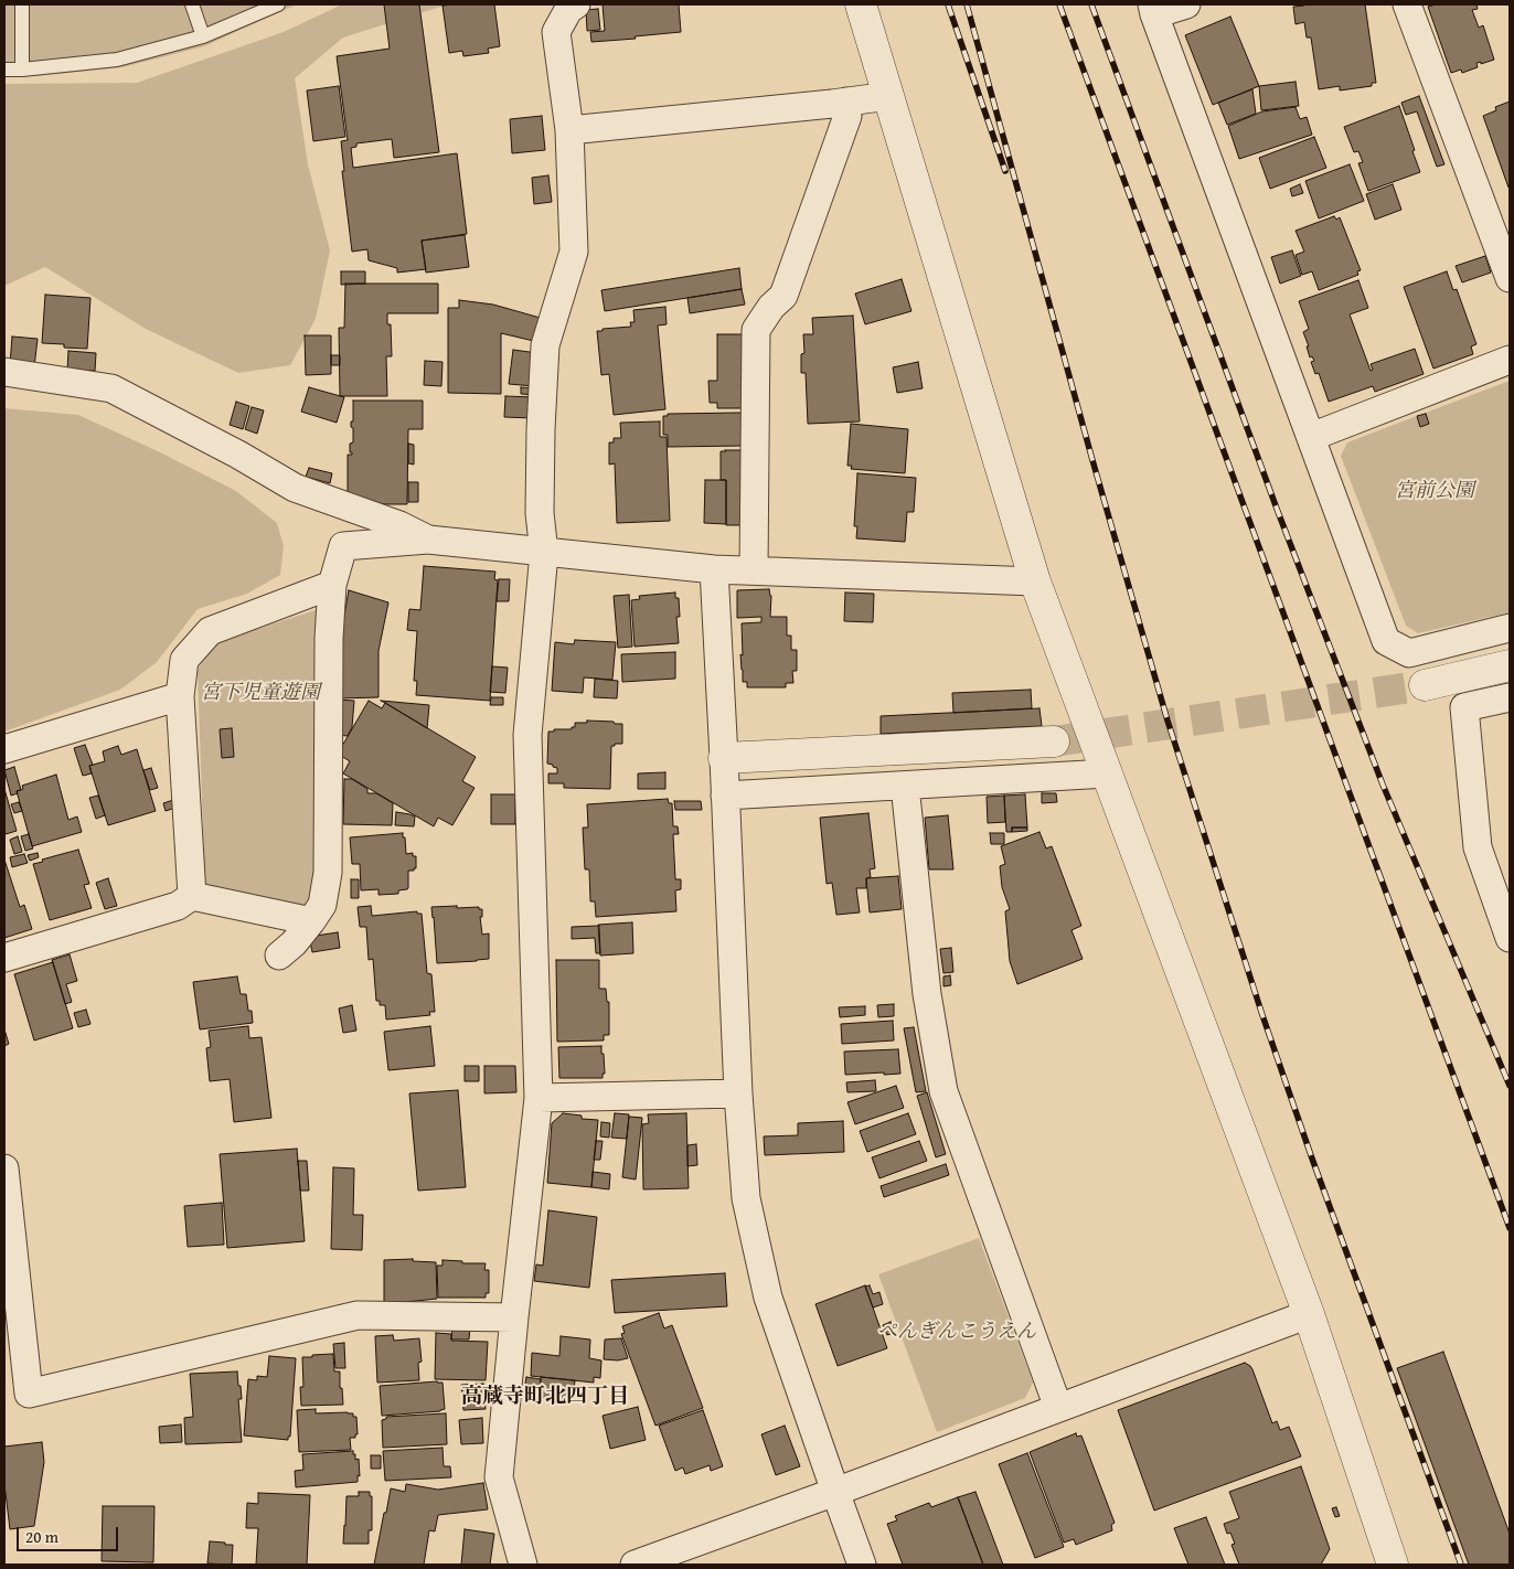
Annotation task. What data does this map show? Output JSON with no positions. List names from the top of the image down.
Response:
{
  "districts": ["高蔵寺町北四丁目"],
  "parks": ["宮前公園", "宮下児童遊園", "ぺんぎんこうえん"],
  "scale_bar": "20 m"
}
